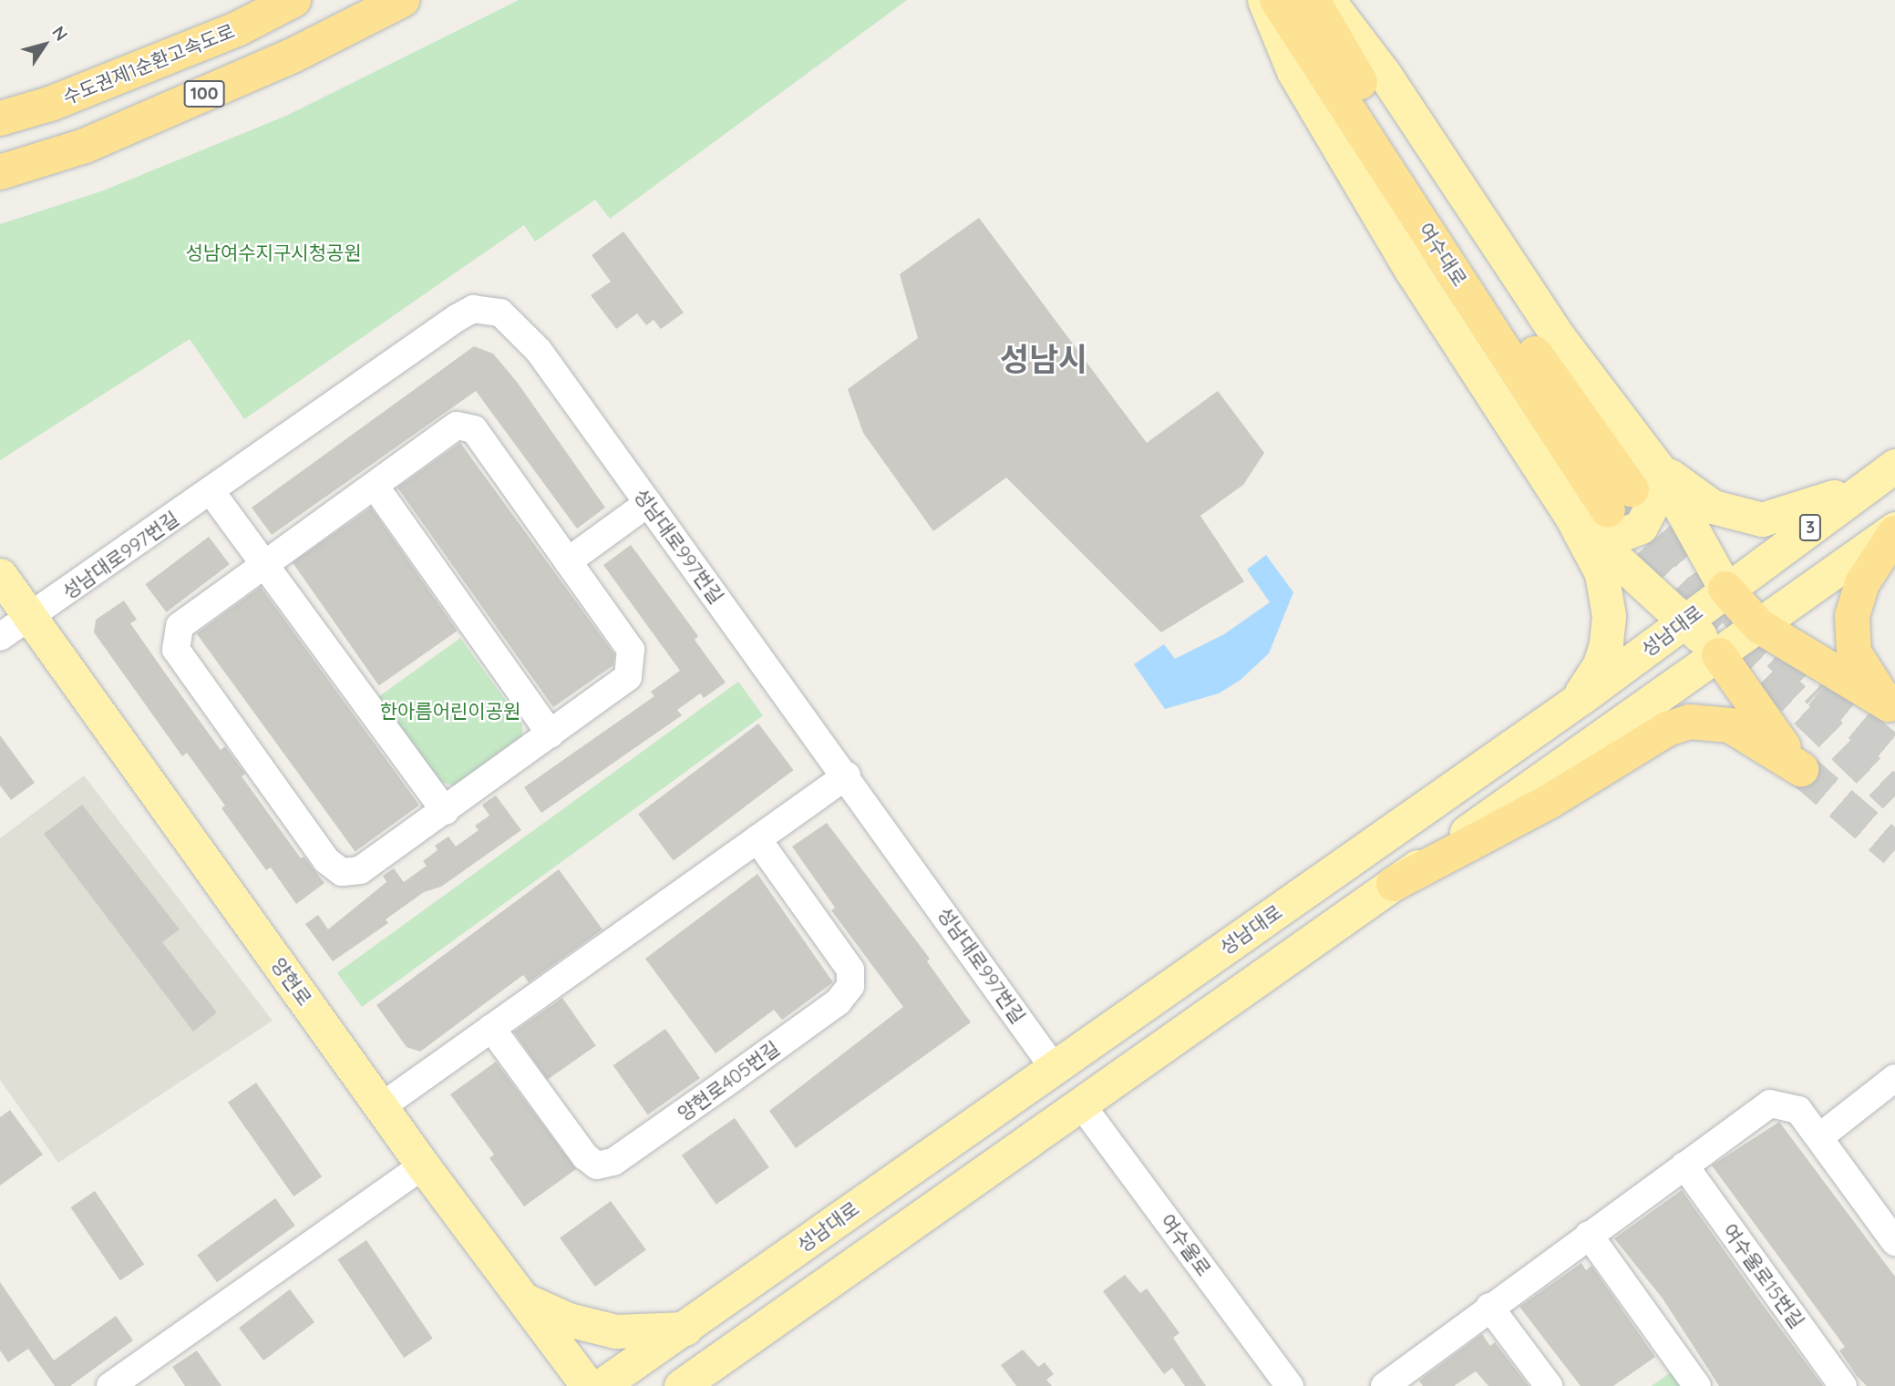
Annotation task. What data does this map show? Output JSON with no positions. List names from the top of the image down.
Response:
{
  "streets": {
    "highway": ["수도권제1순환고속도로", "100", "여수대로"],
    "main road": ["3", "성남대로", "양현로"],
    "street": [
      "성남대로997번길",
      "양현로405번길",
      "여수울로",
      "여수울로15번길"
    ]
  },
  "crossings": [
    ["성남대로997번길", "성남대로"],
    ["성남대로997번길", "양현로"]
  ],
  "districts": ["성남시"],
  "parks": ["성남여수지구시청공원", "한아름어린이공원"],
  "north": "top right"
}
